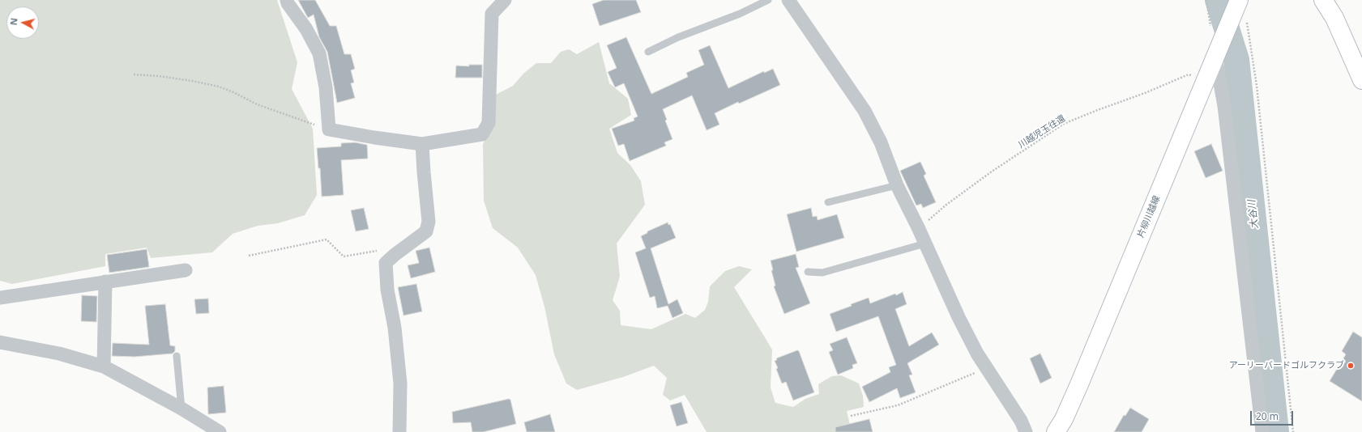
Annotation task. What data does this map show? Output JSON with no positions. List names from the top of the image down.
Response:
{
  "streets": {
    "main road": ["片柳川越線"],
    "path": ["川越児玉往還"]
  },
  "crossings": [
    ["川越児玉往還", "片柳川越線"]
  ],
  "water": ["大谷川"],
  "places": ["アーリーバードゴルフクラブ"],
  "scale_bar": "20 m",
  "north": "left"
}
